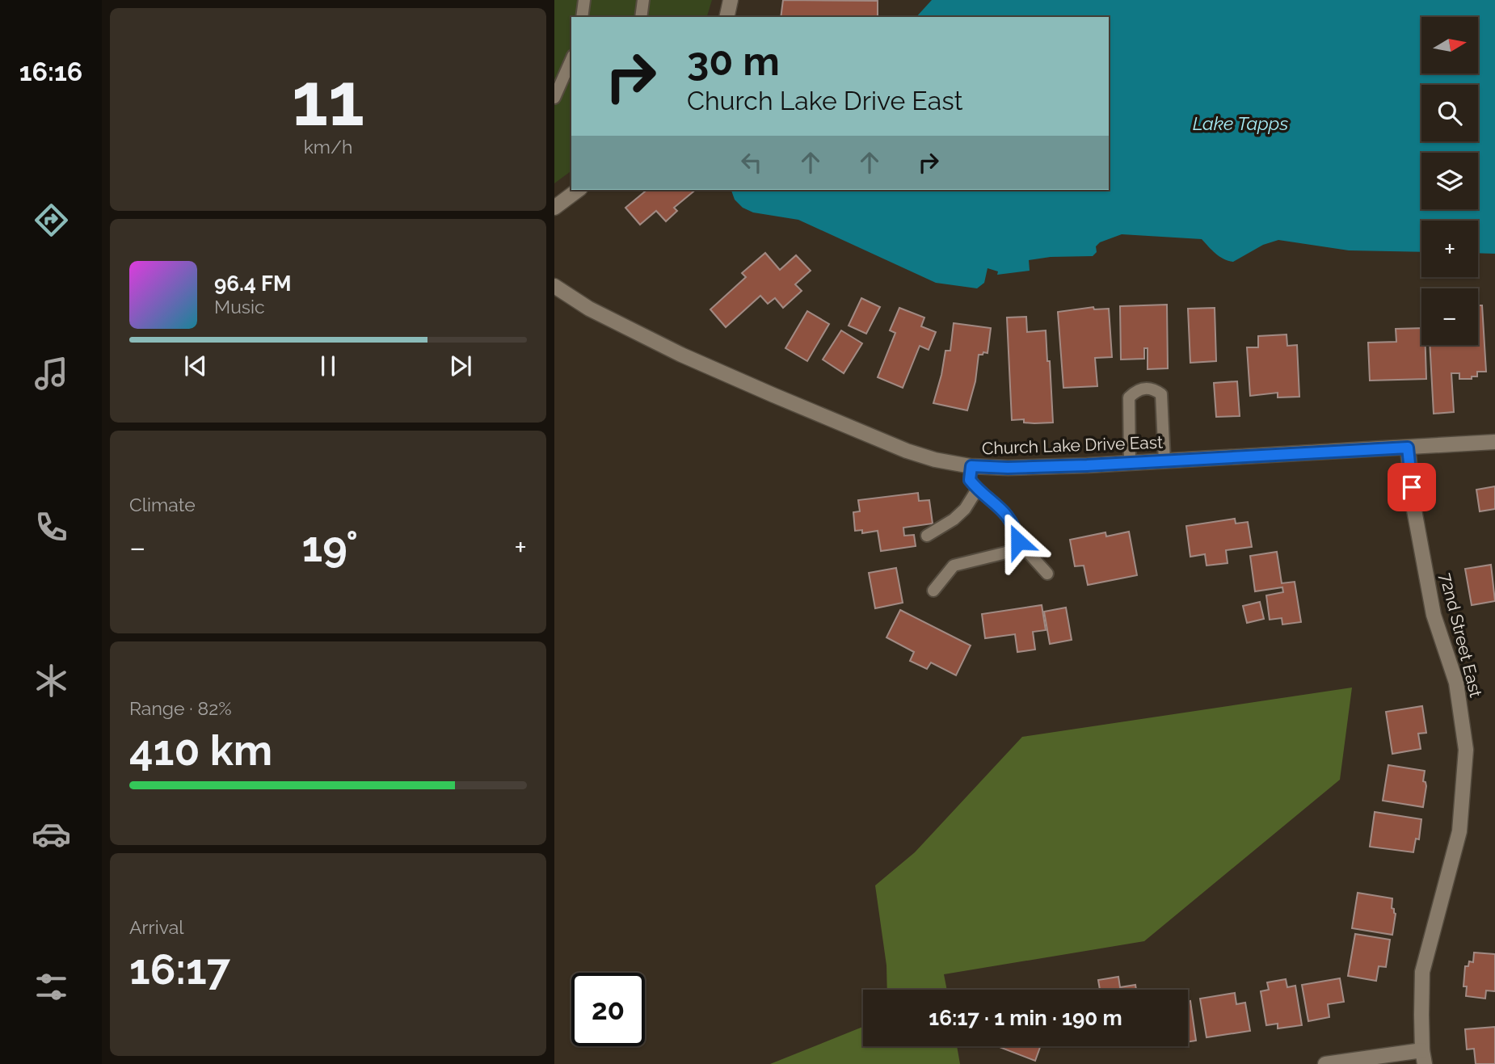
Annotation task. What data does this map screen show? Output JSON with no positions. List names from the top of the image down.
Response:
{
  "streets": {
    "street": ["Church Lake Drive East", "72nd Street East"]
  },
  "crossings": [
    ["Church Lake Drive East", "72nd Street East"]
  ],
  "water": ["Lake Tapps"],
  "north": "right",
  "page": {
    "tabs": "16:16",
    "tile": [
      ["11", "km/h"],
      "Climate",
      ["Range · 82%", "410 km"],
      ["Arrival", "16:17"]
    ],
    "map_buttons": ["+", "−"],
    "turn": ["30 m", "Church Lake Drive East"],
    "song": ["96.4 FM", "Music"],
    "heat": ["−", "19°", "+"],
    "limit": "20",
    "trip": "16:17 · 1 min · 190 m"
  }
}
